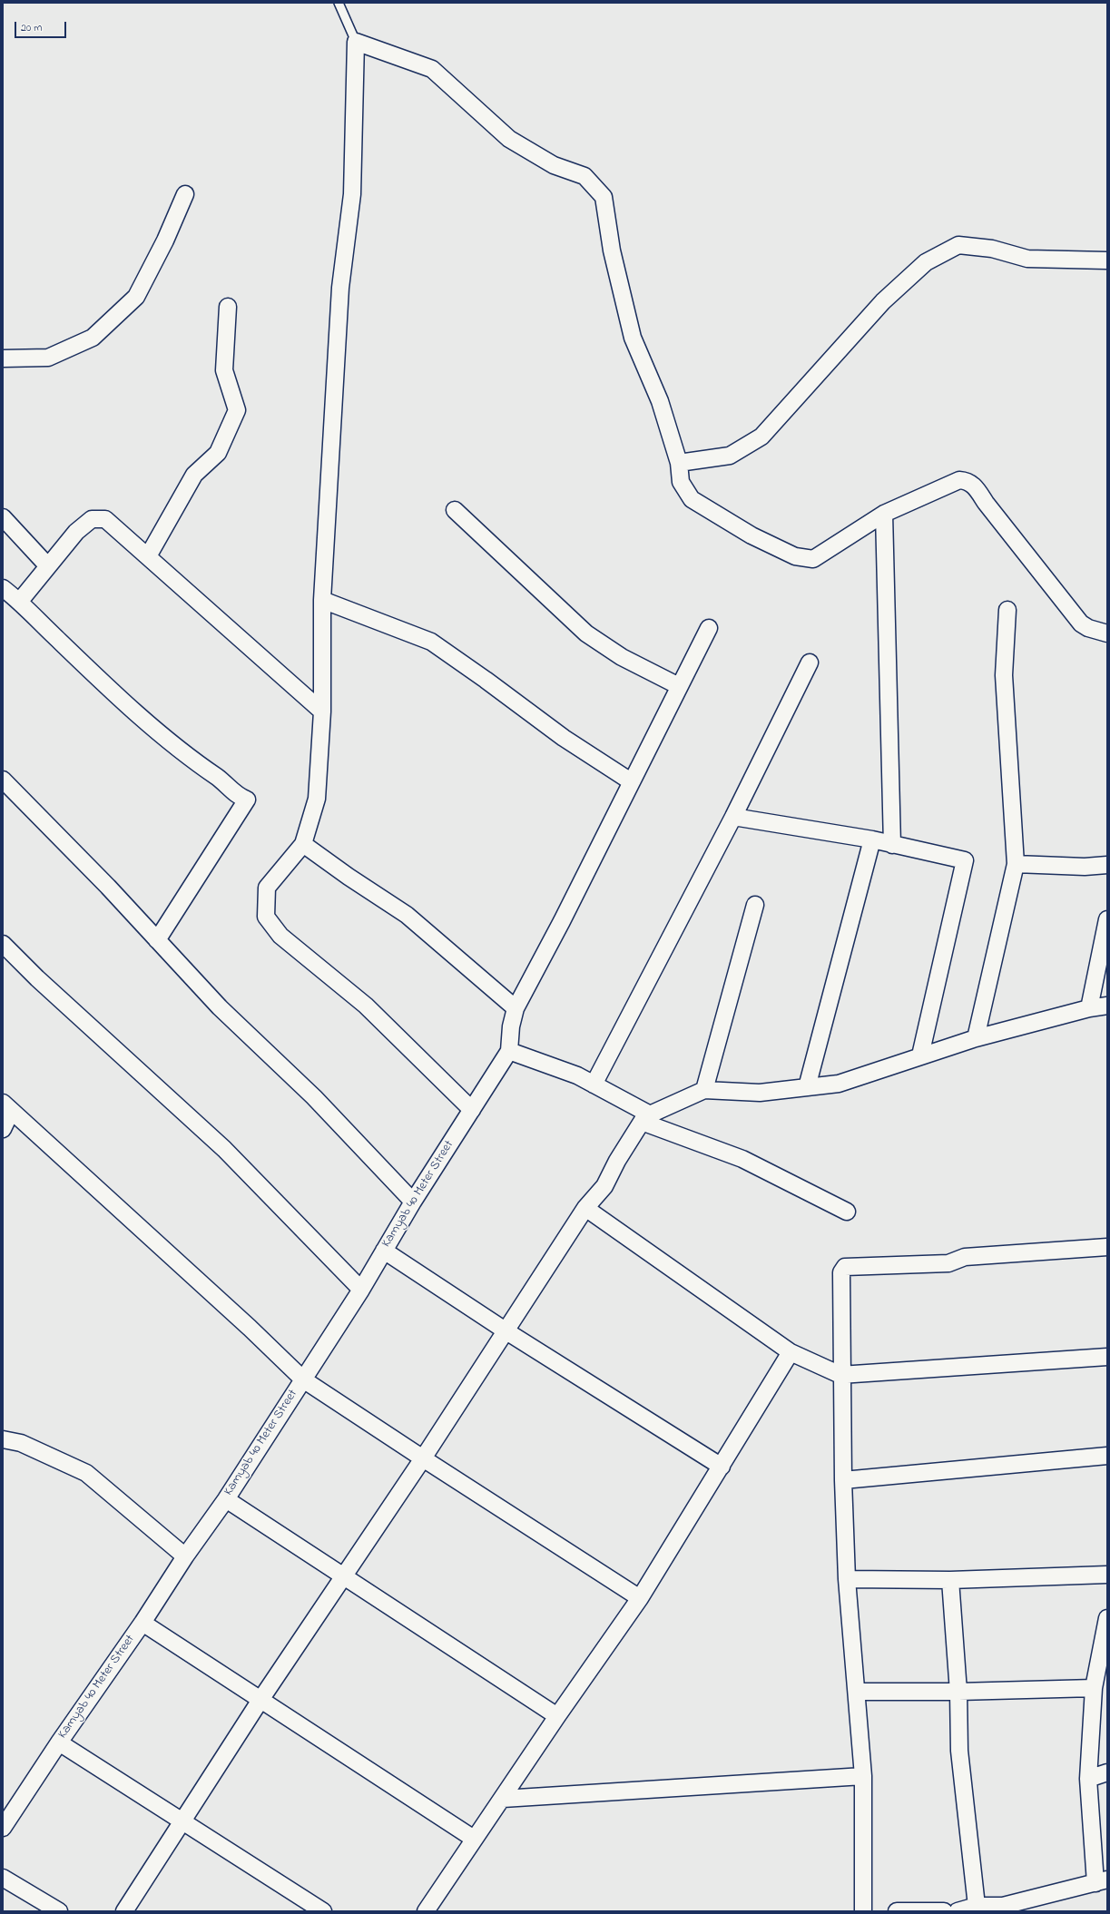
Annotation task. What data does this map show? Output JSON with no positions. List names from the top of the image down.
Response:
{
  "streets": {
    "street": ["Kamyab 40 Meter Street"]
  },
  "scale_bar": "20 m"
}
